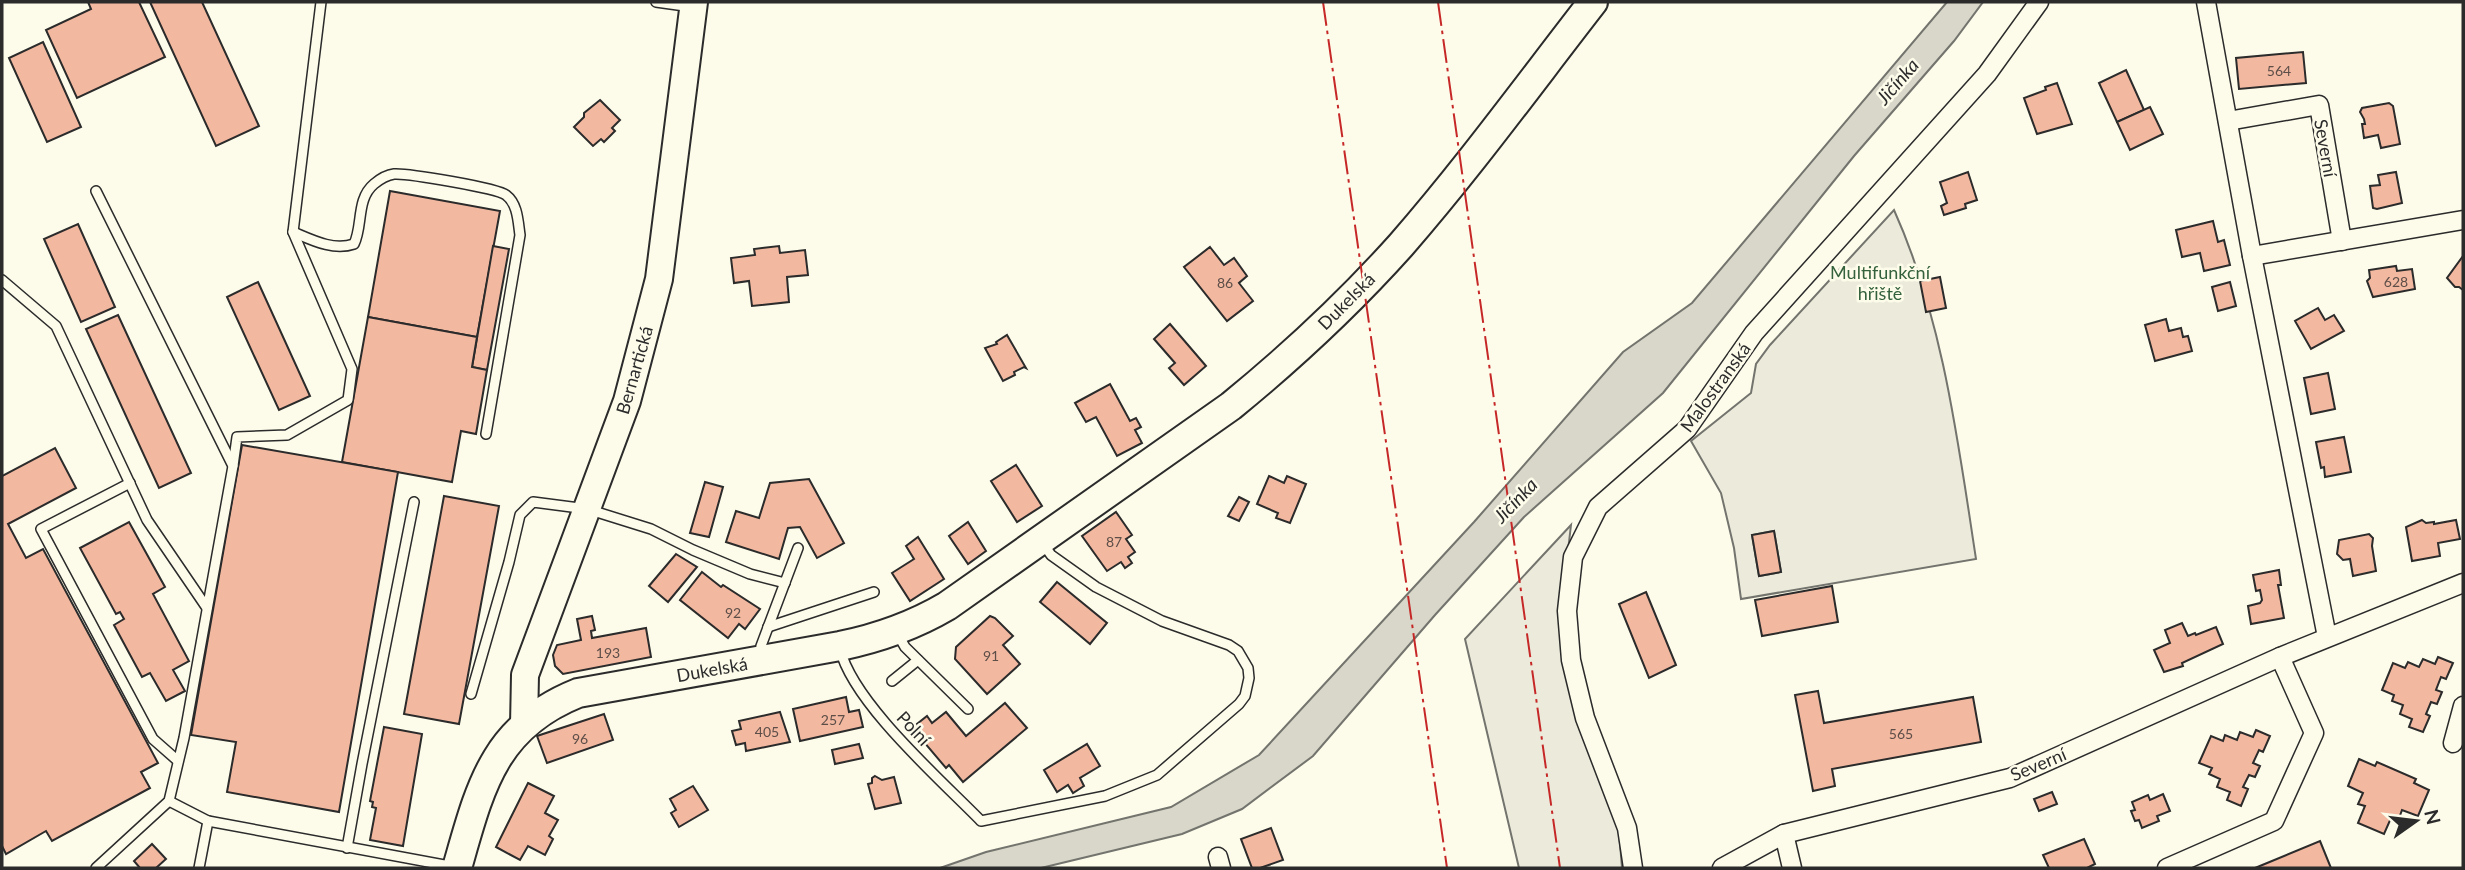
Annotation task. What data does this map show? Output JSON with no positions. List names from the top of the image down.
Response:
{
  "streets": {
    "main road": ["Dukelská"],
    "street": ["Severní", "Bernartická", "Malostranská"],
    "lane": ["Polní"]
  },
  "crossings": [
    ["Dukelská", "Bernartická"],
    ["Dukelská", "Polní"]
  ],
  "water": ["Jičínka"],
  "parks": ["Multifunkční hřiště"],
  "house_numbers": [
    "564",
    "628",
    "86",
    "87",
    "92",
    "193",
    "91",
    "257",
    "405",
    "565",
    "96"
  ],
  "north": "right"
}
